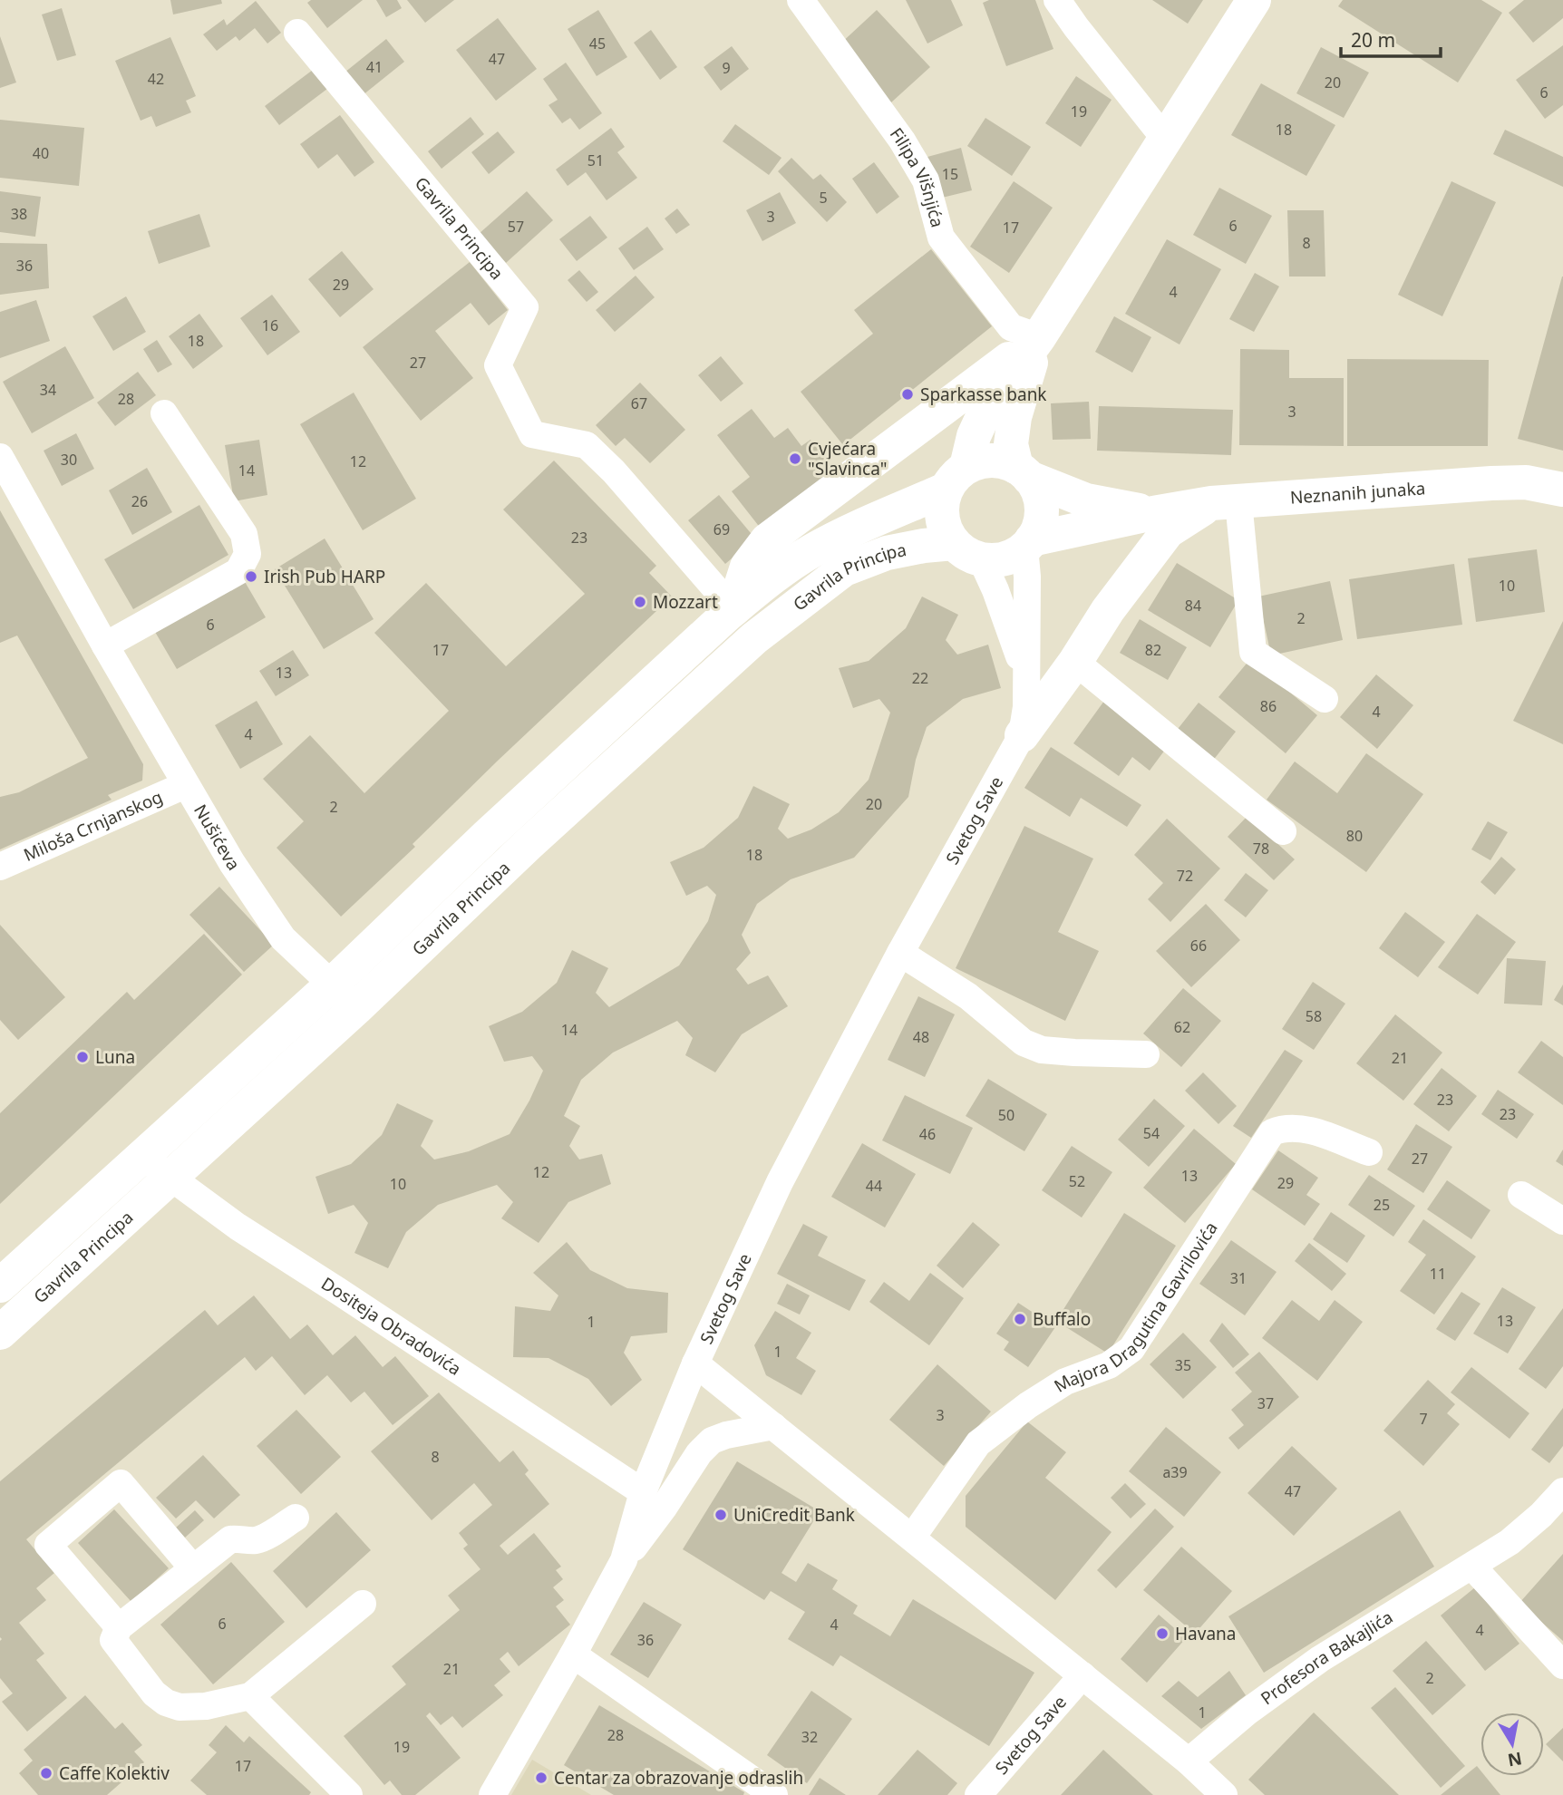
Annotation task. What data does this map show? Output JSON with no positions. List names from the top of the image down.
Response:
{
  "streets": {
    "main road": ["Gavrila Principa", "Neznanih junaka"],
    "street": [
      "Filipa Višnjića",
      "Svetog Save",
      "Miloša Crnjanskog",
      "Nušićeva",
      "Majora Dragutina Gavrilovića",
      "Dositeja Obradovića",
      "Profesora Bakajlića"
    ]
  },
  "crossings": [
    ["Gavrila Principa", "Neznanih junaka"],
    ["Gavrila Principa", "Svetog Save"],
    ["Gavrila Principa", "Nušićeva"],
    ["Gavrila Principa", "Dositeja Obradovića"],
    ["Neznanih junaka", "Svetog Save"],
    ["Svetog Save", "Dositeja Obradovića"],
    ["Miloša Crnjanskog", "Nušićeva"]
  ],
  "places": [
    "Sparkasse bank",
    "Cvjećara \"Slavinca\"",
    "Irish Pub HARP",
    "Mozzart",
    "Luna",
    "Buffalo",
    "UniCredit Bank",
    "Havana",
    "Caffe Kolektiv",
    "Centar za obrazovanje odraslih"
  ],
  "house_numbers": [
    "45",
    "47",
    "41",
    "9",
    "42",
    "20",
    "6",
    "19",
    "18",
    "40",
    "51",
    "15",
    "5",
    "38",
    "3",
    "6",
    "57",
    "17",
    "8",
    "36",
    "29",
    "4",
    "16",
    "18",
    "27",
    "34",
    "28",
    "67",
    "3",
    "30",
    "12",
    "14",
    "26",
    "69",
    "23",
    "10",
    "84",
    "2",
    "6",
    "17",
    "82",
    "13",
    "22",
    "86",
    "4",
    "4",
    "20",
    "2",
    "80",
    "78",
    "18",
    "72",
    "66",
    "58",
    "62",
    "14",
    "48",
    "21",
    "23",
    "23",
    "50",
    "54",
    "46",
    "27",
    "12",
    "13",
    "52",
    "29",
    "10",
    "44",
    "25",
    "11",
    "31",
    "13",
    "1",
    "1",
    "35",
    "37",
    "3",
    "7",
    "8",
    "а39",
    "47",
    "6",
    "4",
    "4",
    "36",
    "21",
    "2",
    "1",
    "28",
    "32",
    "19",
    "17"
  ],
  "scale_bar": "20 m",
  "north": "bottom"
}
